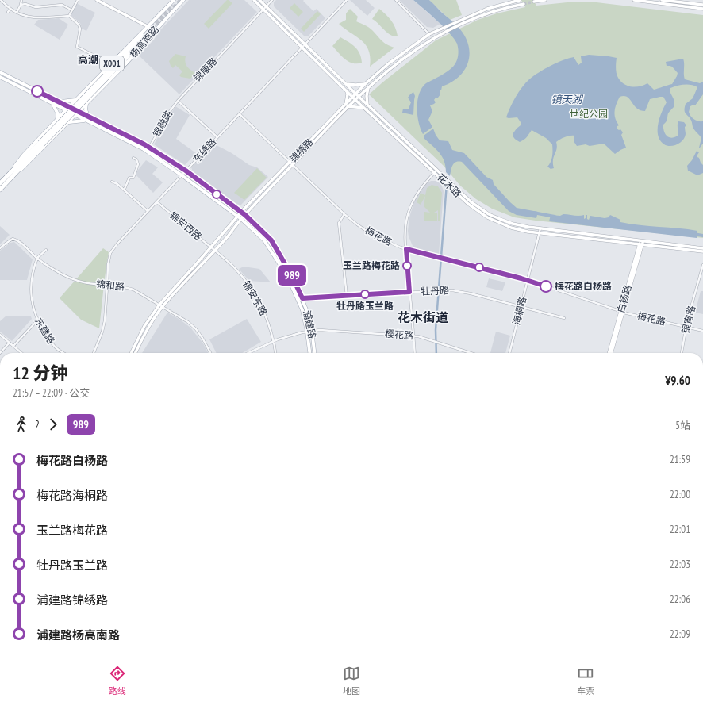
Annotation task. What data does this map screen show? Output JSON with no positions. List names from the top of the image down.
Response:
{
  "streets": {
    "highway": ["杨高南路", "X001"],
    "main road": [
      "锦绣路",
      "花木路",
      "白杨路",
      "浦建路"
    ],
    "street": [
      "锦康路",
      "银融路",
      "东绣路",
      "锦安西路",
      "梅花路",
      "锦和路",
      "牡丹路",
      "锦安东路",
      "海桐路",
      "银宵路",
      "东建路",
      "樱花路"
    ]
  },
  "crossings": [
    ["杨高南路", "浦建路"],
    ["锦康路", "银融路"],
    ["锦康路", "花木路"],
    ["银融路", "浦建路"],
    ["东绣路", "花木路"],
    ["东绣路", "锦安西路"],
    ["东绣路", "梅花路"],
    ["东绣路", "锦和路"],
    ["东绣路", "浦建路"],
    ["锦绣路", "花木路"],
    ["锦绣路", "锦安西路"],
    ["锦绣路", "梅花路"],
    ["锦绣路", "锦和路"],
    ["锦绣路", "锦安东路"],
    ["锦绣路", "浦建路"],
    ["花木路", "白杨路"],
    ["花木路", "海桐路"],
    ["锦安西路", "锦安东路"],
    ["梅花路", "白杨路"],
    ["梅花路", "海桐路"],
    ["梅花路", "银宵路"],
    ["锦和路", "东建路"],
    ["牡丹路", "海桐路"],
    ["牡丹路", "浦建路"],
    ["浦建路", "樱花路"]
  ],
  "districts": ["高潮", "花木街道"],
  "water": ["镜天湖"],
  "parks": ["世纪公园"],
  "places": ["玉兰路梅花路", "梅花路白杨路", "牡丹路玉兰路"],
  "lines": ["bus line 989"],
  "page": {
    "on_map": "989",
    "heading": ["12 分钟", "21:57 – 22:09 · 公交", "¥9.60"],
    "legs": ["2", "989", "5站"],
    "list": [
      {
        "name": "梅花路白杨路",
        "value": "21:59"
      },
      {
        "name": "梅花路海桐路",
        "value": "22:00"
      },
      {
        "name": "玉兰路梅花路",
        "value": "22:01"
      },
      {
        "name": "牡丹路玉兰路",
        "value": "22:03"
      },
      {
        "name": "浦建路锦绣路",
        "value": "22:06"
      },
      {
        "name": "浦建路杨高南路",
        "value": "22:09"
      }
    ],
    "tabs": ["路线", "地图", "车票"]
  }
}
